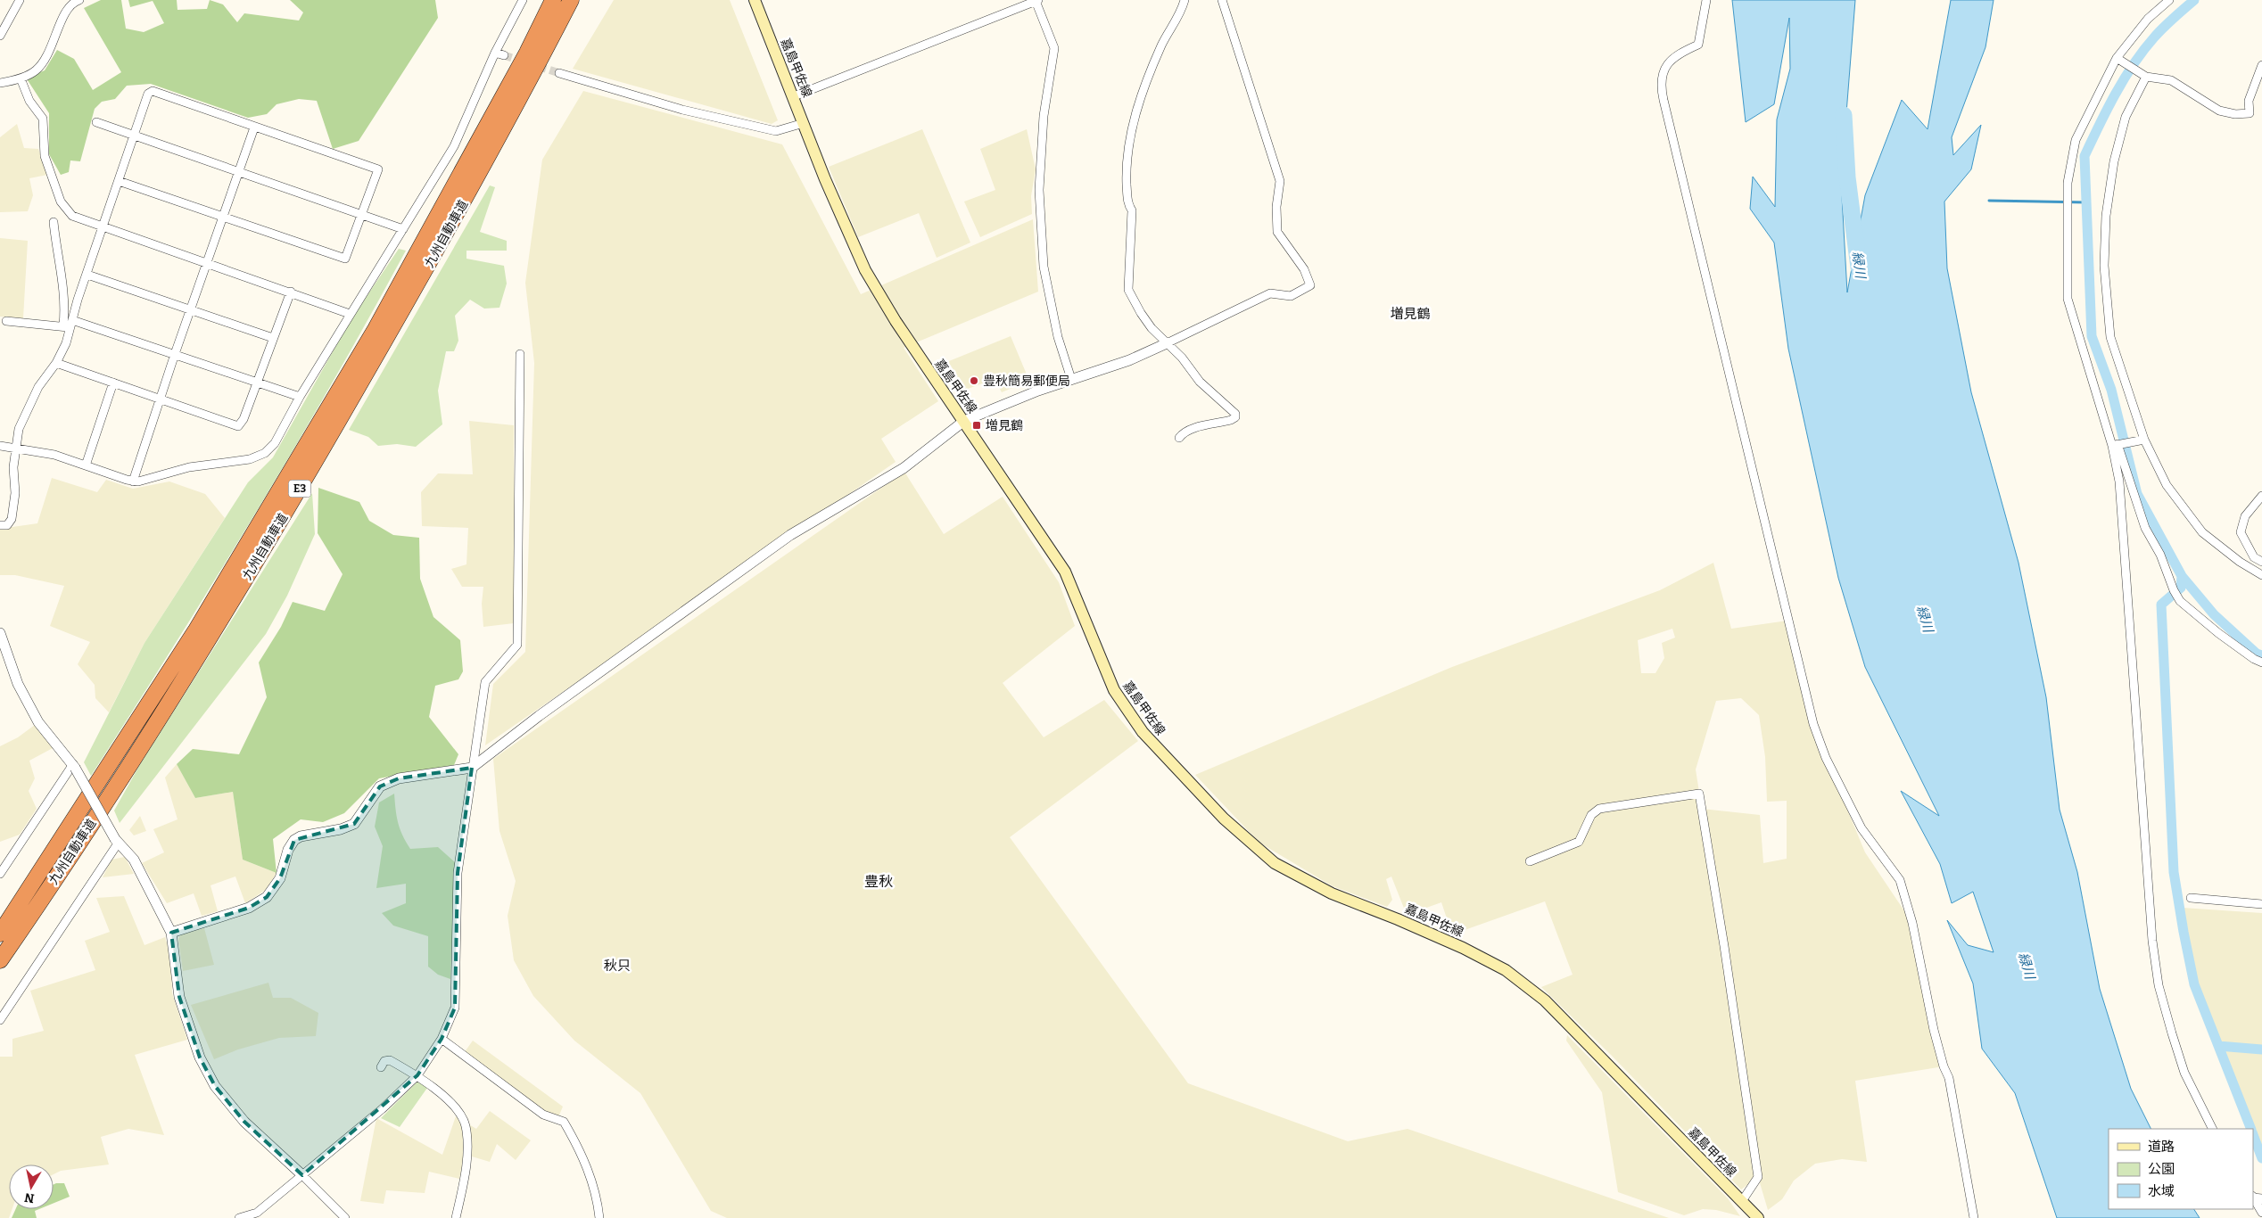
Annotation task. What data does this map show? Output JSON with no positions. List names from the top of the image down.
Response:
{
  "streets": {
    "highway": ["九州自動車道", "E3"],
    "main road": ["嘉島甲佐線"]
  },
  "districts": ["増見鶴", "豊秋", "秋只"],
  "water": ["緑川"],
  "places": {
    "other": ["豊秋簡易郵便局"],
    "transit": ["増見鶴"]
  },
  "legend": ["道路", "公園", "水域"],
  "north": "bottom"
}
